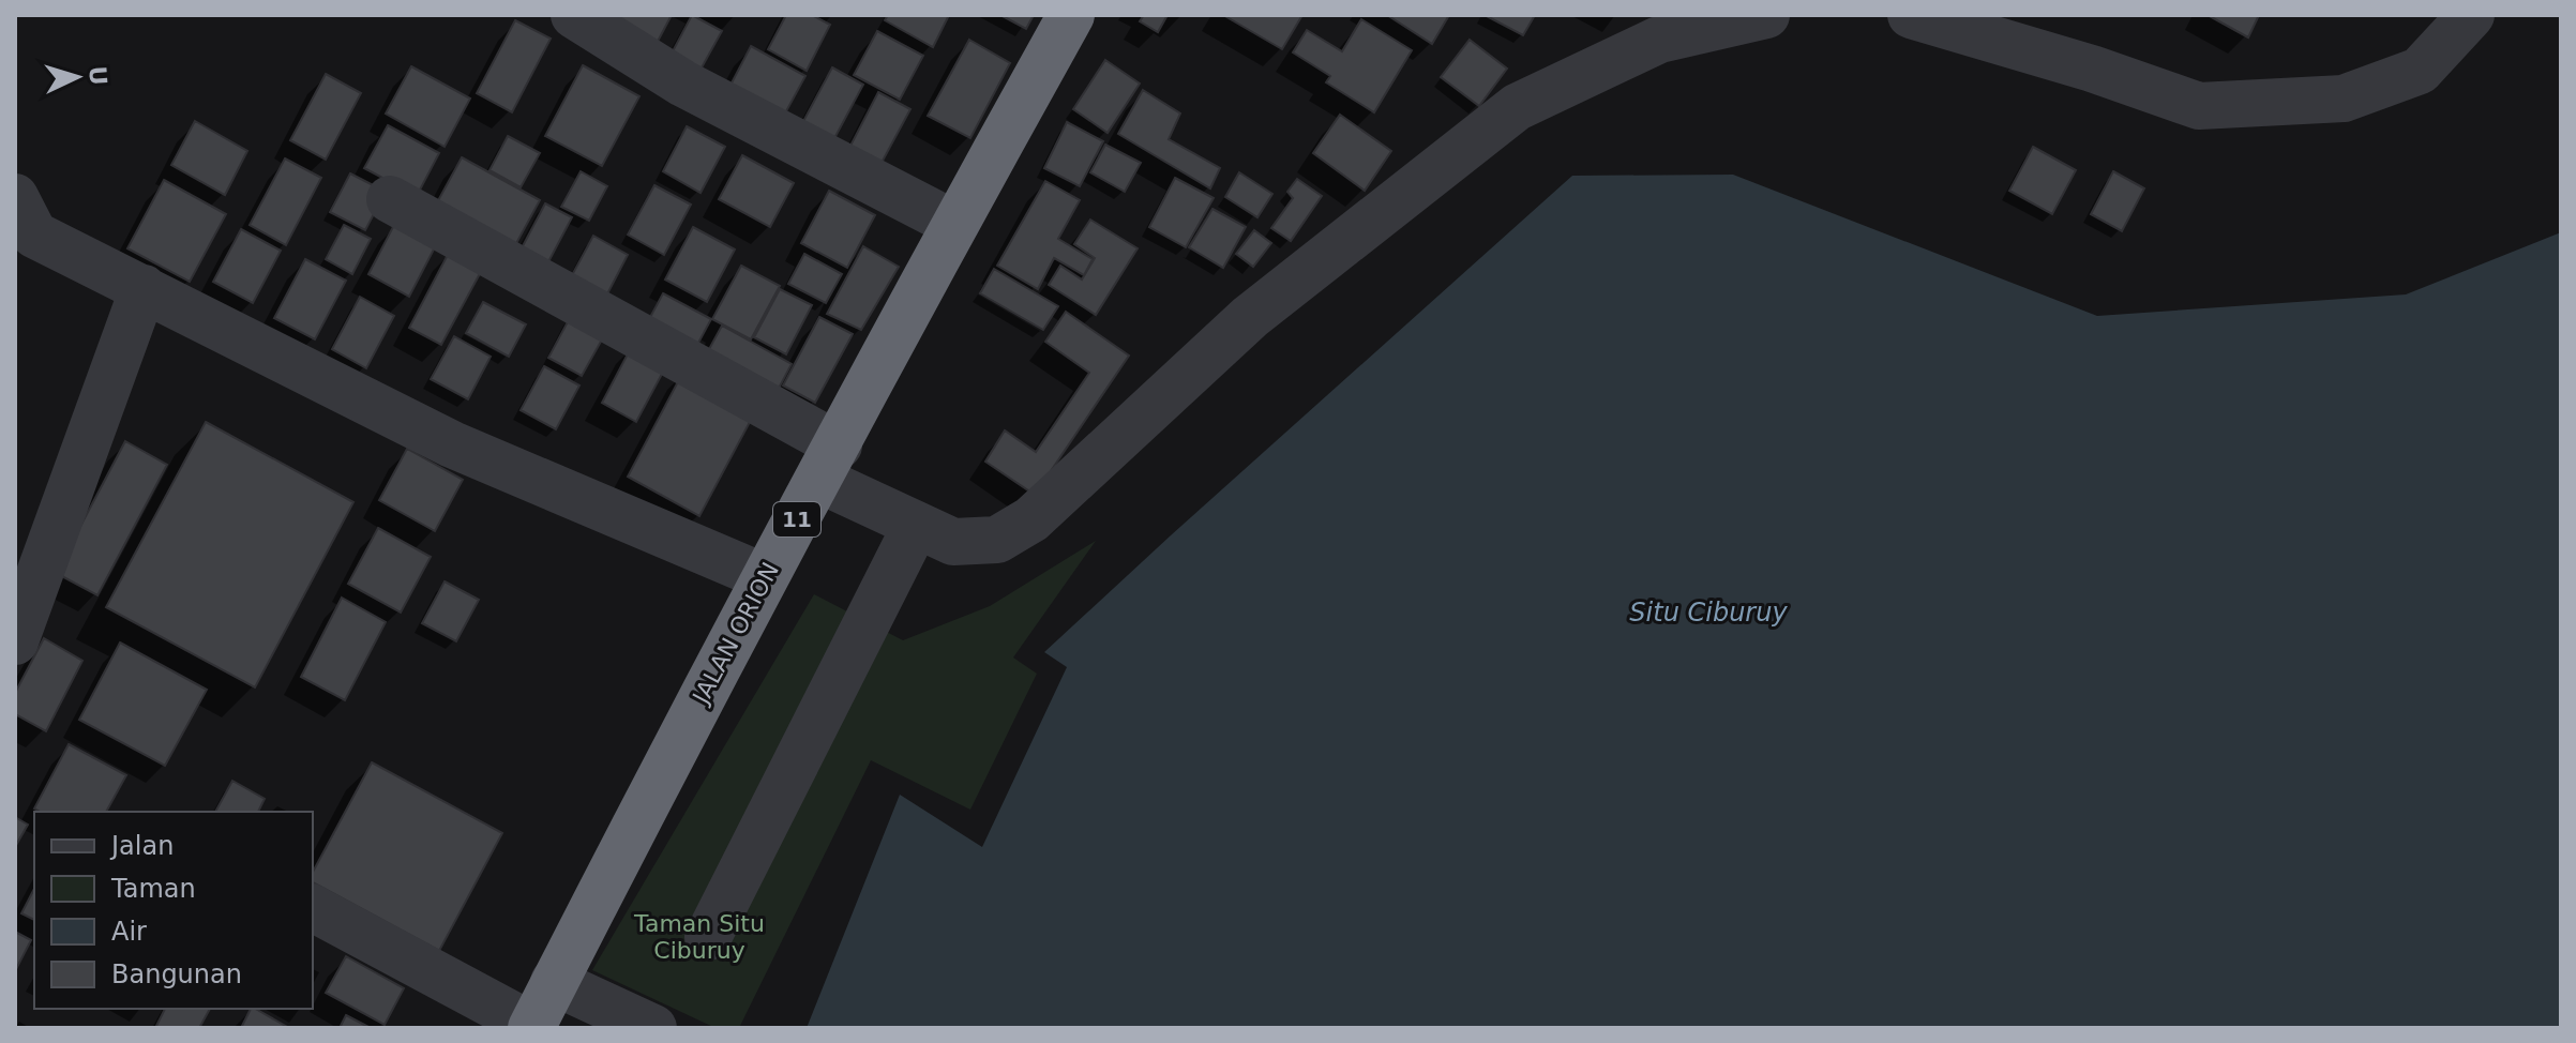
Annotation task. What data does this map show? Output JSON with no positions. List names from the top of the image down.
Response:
{
  "streets": {
    "highway": ["11", "JALAN ORION"]
  },
  "water": ["Situ Ciburuy"],
  "parks": ["Taman Situ Ciburuy"],
  "legend": [
    "Jalan",
    "Taman",
    "Air",
    "Bangunan"
  ],
  "north": "right"
}
